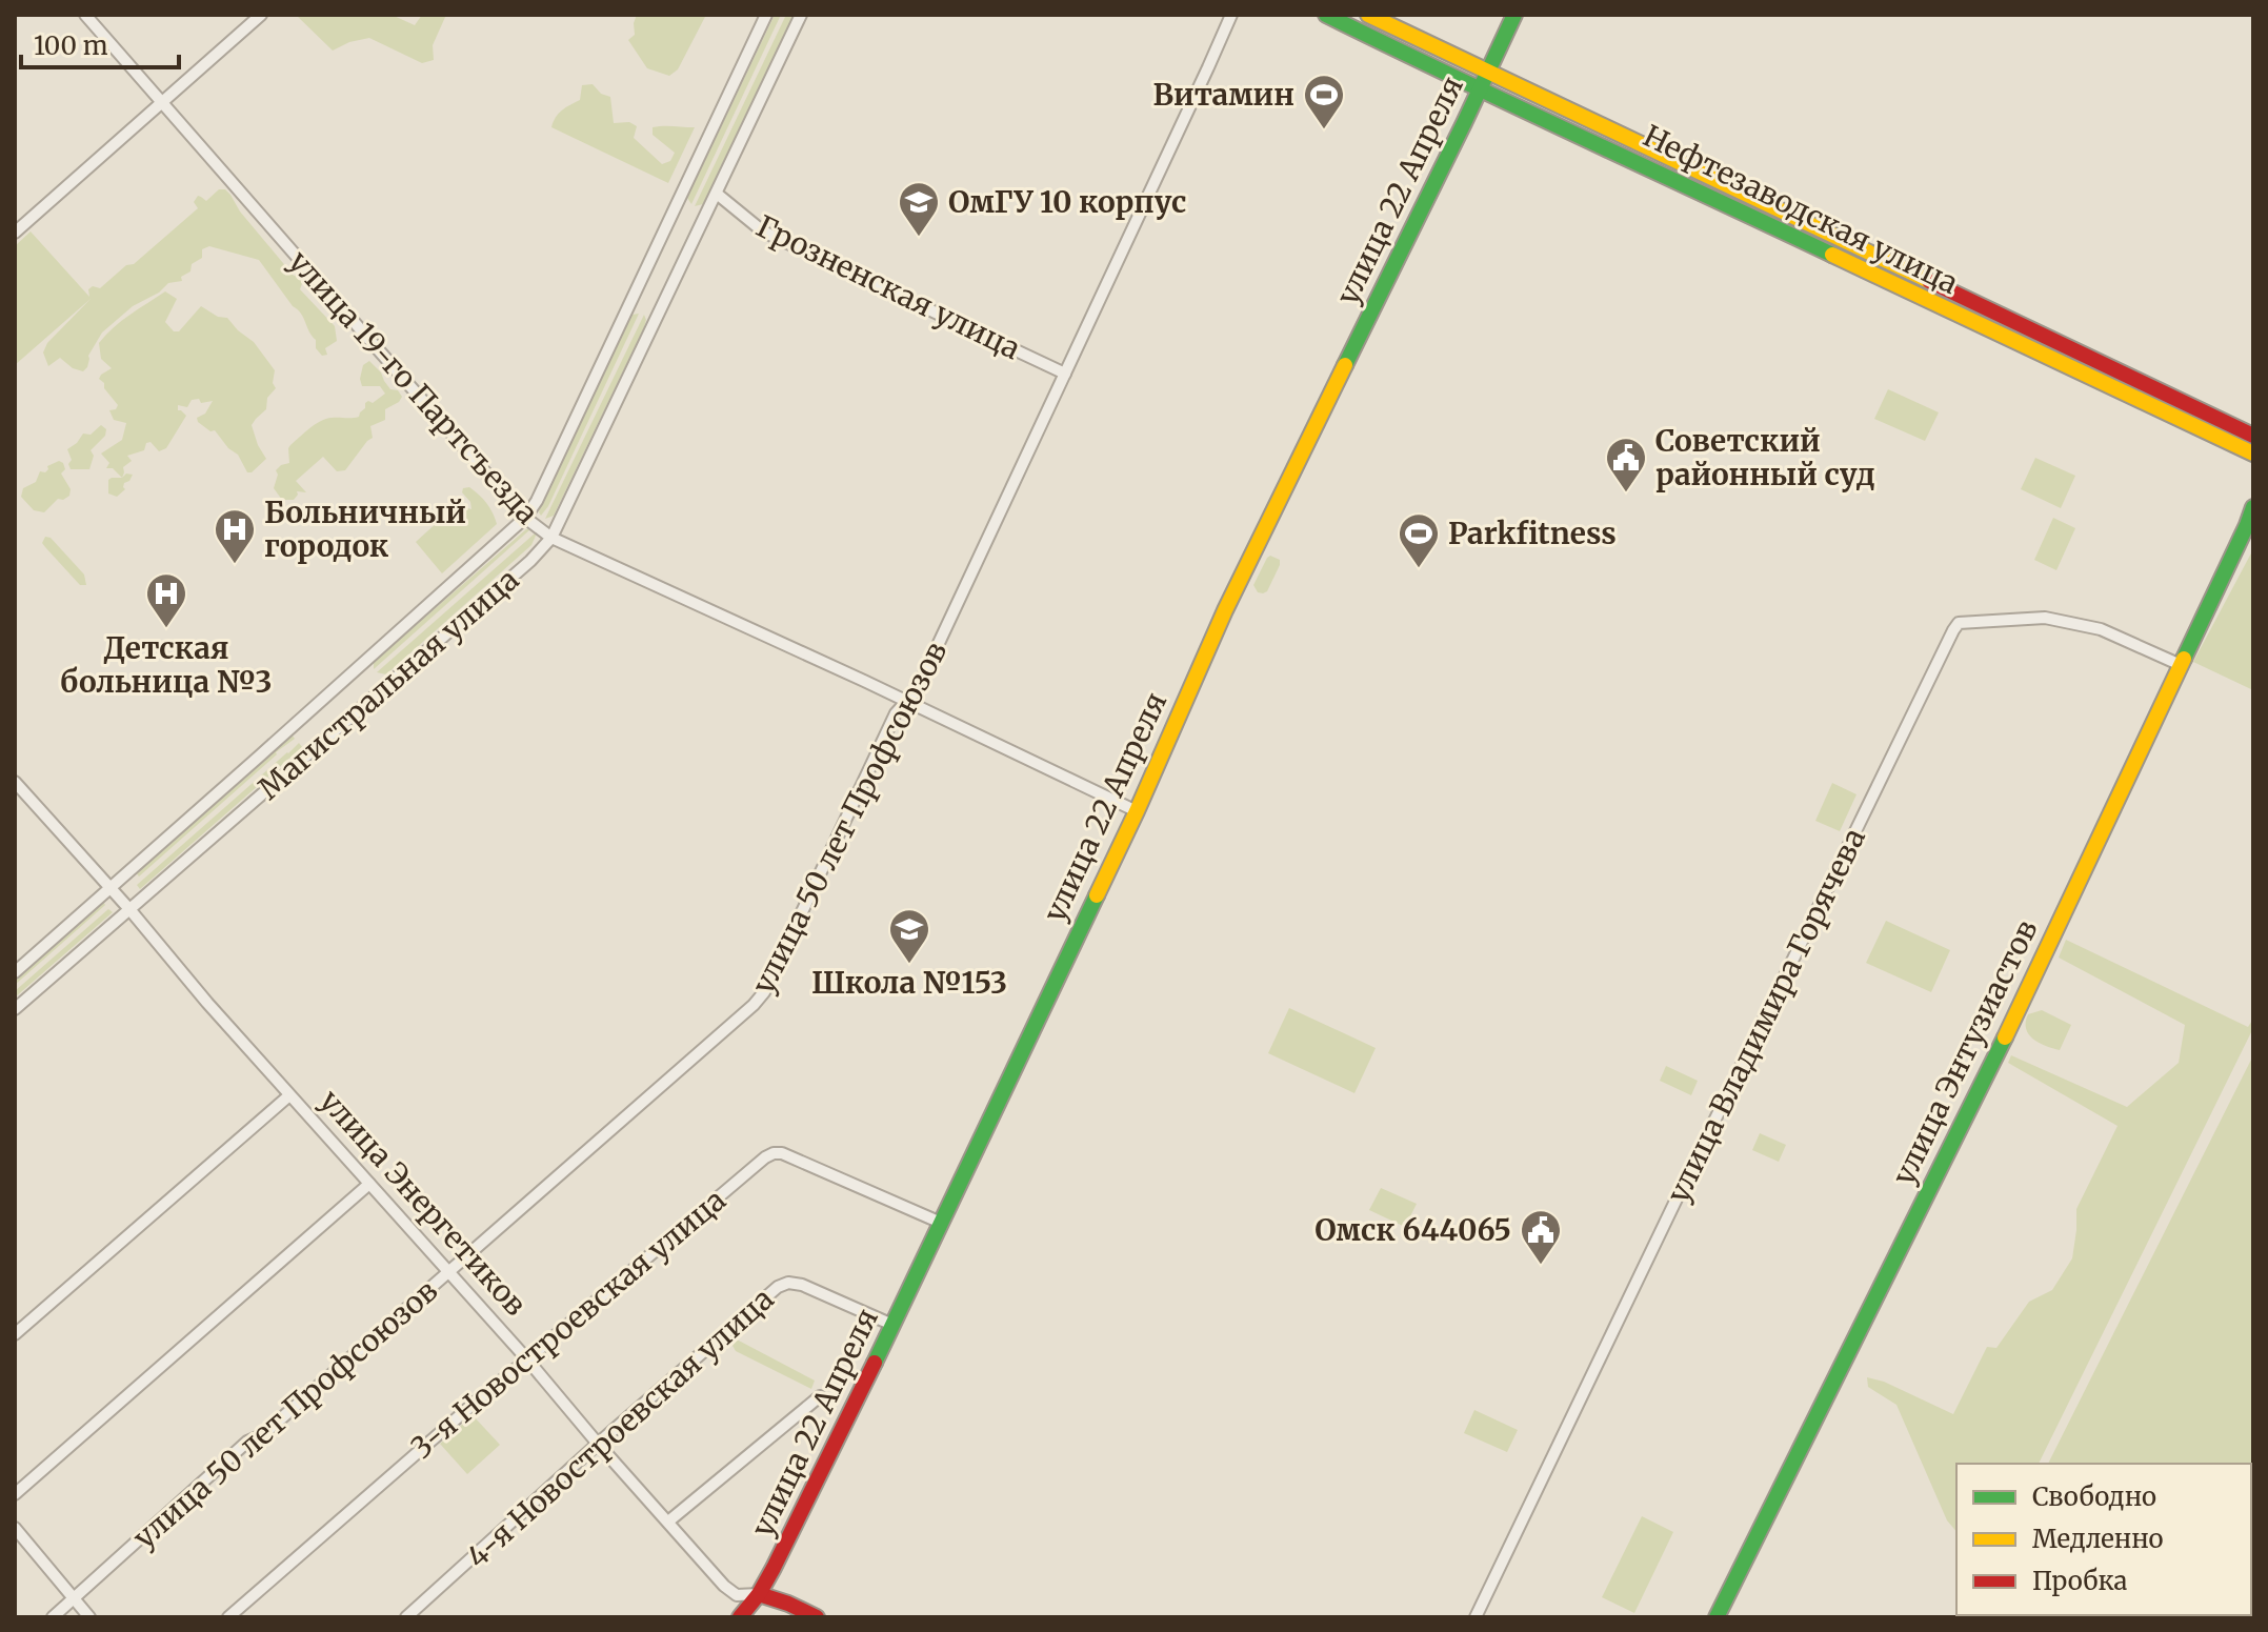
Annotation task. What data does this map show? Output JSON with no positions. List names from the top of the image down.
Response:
{
  "streets": {
    "main road": [
      "улица 22 Апреля",
      "Нефтезаводская улица",
      "улица Энтузиастов",
      "улица Энергетиков"
    ],
    "street": [
      "Грозненская улица",
      "улица 19-го Партсъезда",
      "Магистральная улица",
      "улица 50 лет Профсоюзов",
      "улица Владимира Горячева",
      "3-я Новостроевская улица",
      "4-я Новостроевская улица"
    ]
  },
  "crossings": [
    ["улица 22 Апреля", "Нефтезаводская улица"],
    ["улица 22 Апреля", "улица 19-го Партсъезда"],
    ["улица 22 Апреля", "улица Энергетиков"],
    ["улица 22 Апреля", "3-я Новостроевская улица"],
    ["улица 22 Апреля", "4-я Новостроевская улица"],
    ["Грозненская улица", "Магистральная улица"],
    ["Грозненская улица", "улица 50 лет Профсоюзов"],
    ["улица 19-го Партсъезда", "Магистральная улица"],
    ["улица 19-го Партсъезда", "улица 50 лет Профсоюзов"],
    ["Магистральная улица", "улица Энергетиков"],
    ["улица 50 лет Профсоюзов", "улица Энергетиков"],
    ["улица Владимира Горячева", "улица Энтузиастов"],
    ["улица Энергетиков", "3-я Новостроевская улица"],
    ["улица Энергетиков", "4-я Новостроевская улица"]
  ],
  "places": {
    "sports": ["Витамин", "Parkfitness"],
    "school or university": ["ОмГУ 10 корпус", "Школа №153"],
    "public building": ["Советский районный суд", "Омск 644065"],
    "hospital": ["Больничный городок", "Детская больница №3"]
  },
  "legend": ["Свободно", "Медленно", "Пробка"],
  "scale_bar": "100 m"
}
